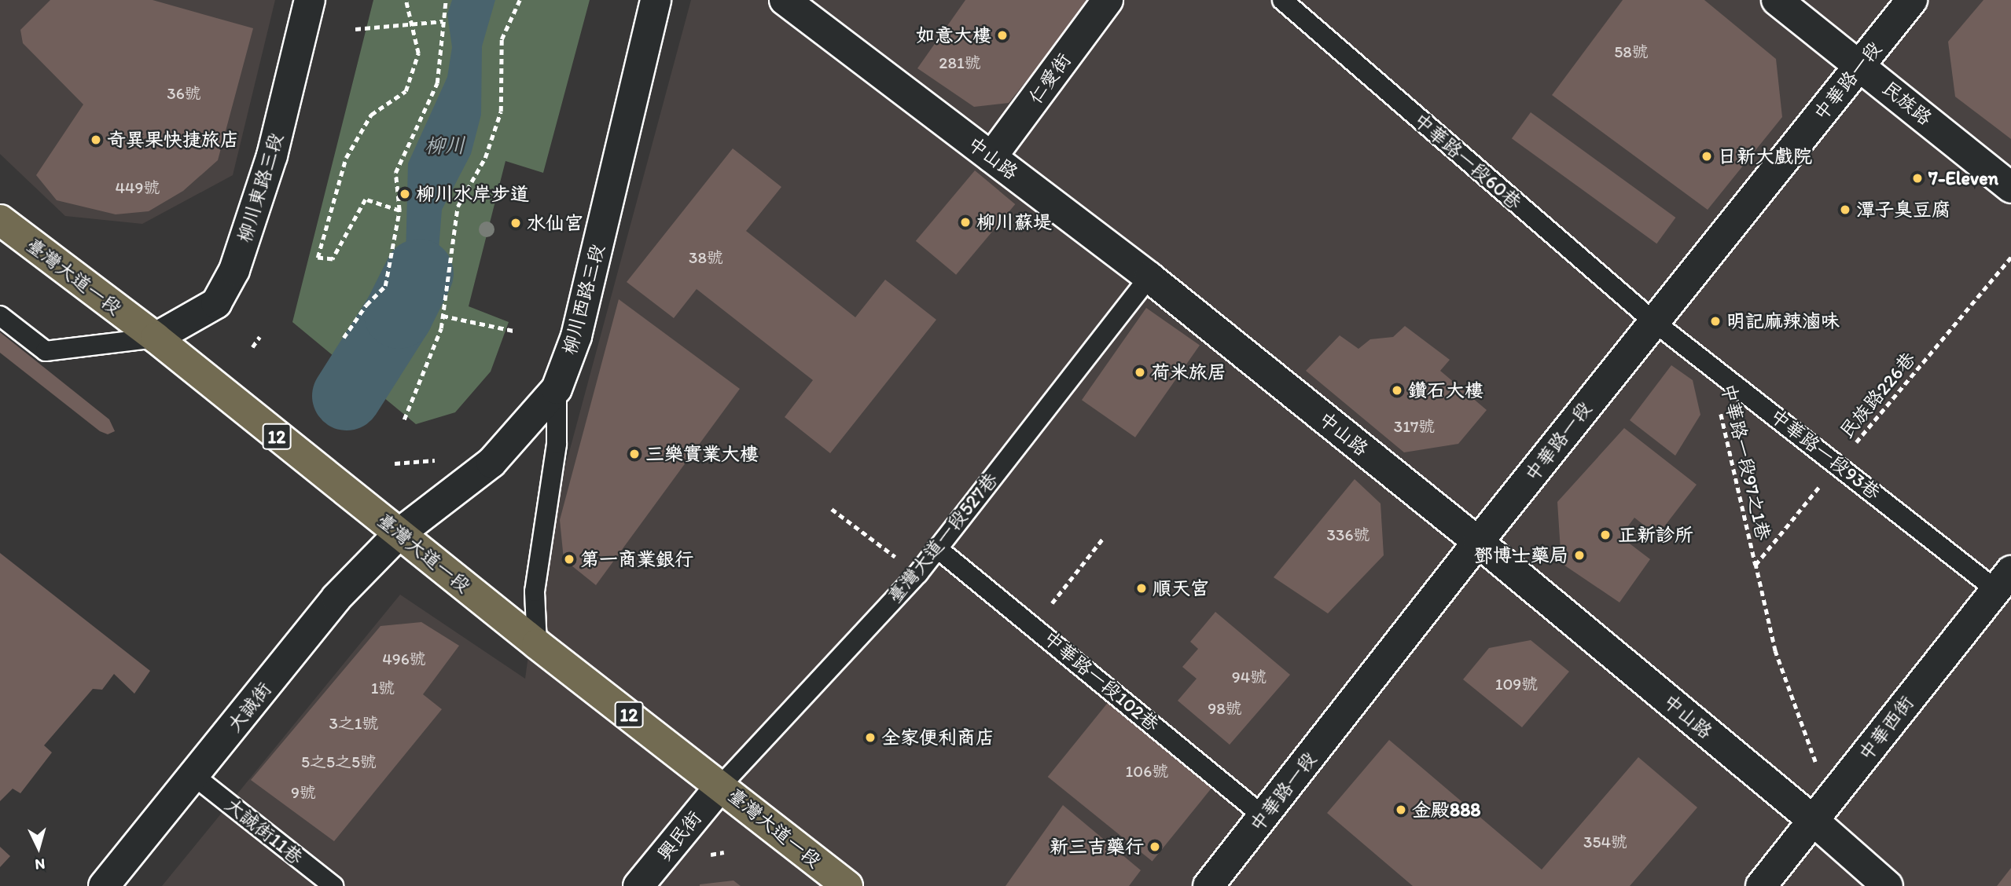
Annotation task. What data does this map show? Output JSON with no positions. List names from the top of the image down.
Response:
{
  "streets": {
    "main road": ["臺灣大道一段", "12"],
    "street": [
      "仁愛街",
      "中華路一段",
      "民族路",
      "中山路",
      "柳川東路三段",
      "柳川西路三段",
      "大誠街",
      "中華西街",
      "興民街"
    ],
    "lane": [
      "中華路一段60巷",
      "中華路一段93巷",
      "臺灣大道一段527巷",
      "中華路一段102巷",
      "大誠街11巷"
    ],
    "path": ["民族路226巷", "中華路一段97之1巷"]
  },
  "crossings": [
    ["仁愛街", "中山路"],
    ["中華路一段", "民族路"],
    ["中華路一段", "中山路"],
    ["中華路一段", "中華路一段60巷"],
    ["中華路一段", "中華路一段93巷"],
    ["中華路一段", "中華路一段102巷"],
    ["中山路", "臺灣大道一段527巷"],
    ["中山路", "中華西街"],
    ["中華路一段60巷", "中華路一段93巷"],
    ["柳川東路三段", "臺灣大道一段"],
    ["臺灣大道一段", "柳川西路三段"],
    ["臺灣大道一段", "臺灣大道一段527巷"],
    ["臺灣大道一段", "大誠街"],
    ["臺灣大道一段", "興民街"],
    ["柳川西路三段", "大誠街"],
    ["民族路226巷", "中華路一段93巷"],
    ["民族路226巷", "中華路一段97之1巷"],
    ["中華路一段93巷", "中華路一段97之1巷"],
    ["中華路一段93巷", "中華西街"],
    ["臺灣大道一段527巷", "中華路一段102巷"],
    ["臺灣大道一段527巷", "興民街"],
    ["大誠街", "大誠街11巷"]
  ],
  "water": ["柳川"],
  "places": [
    "如意大樓",
    "奇異果快捷旅店",
    "日新大戲院",
    "7-Eleven",
    "柳川水岸步道",
    "潭子臭豆腐",
    "柳川蘇堤",
    "水仙宮",
    "明記麻辣滷味",
    "荷米旅居",
    "鑽石大樓",
    "三樂實業大樓",
    "正新診所",
    "鄧博士藥局",
    "第一商業銀行",
    "順天宮",
    "全家便利商店",
    "金殿888",
    "新三吉藥行"
  ],
  "house_numbers": [
    "58號",
    "281號",
    "36號",
    "449號",
    "38號",
    "317號",
    "336號",
    "496號",
    "94號",
    "109號",
    "1號",
    "98號",
    "3之1號",
    "5之5之5號",
    "106號",
    "9號",
    "354號"
  ],
  "north": "bottom"
}
